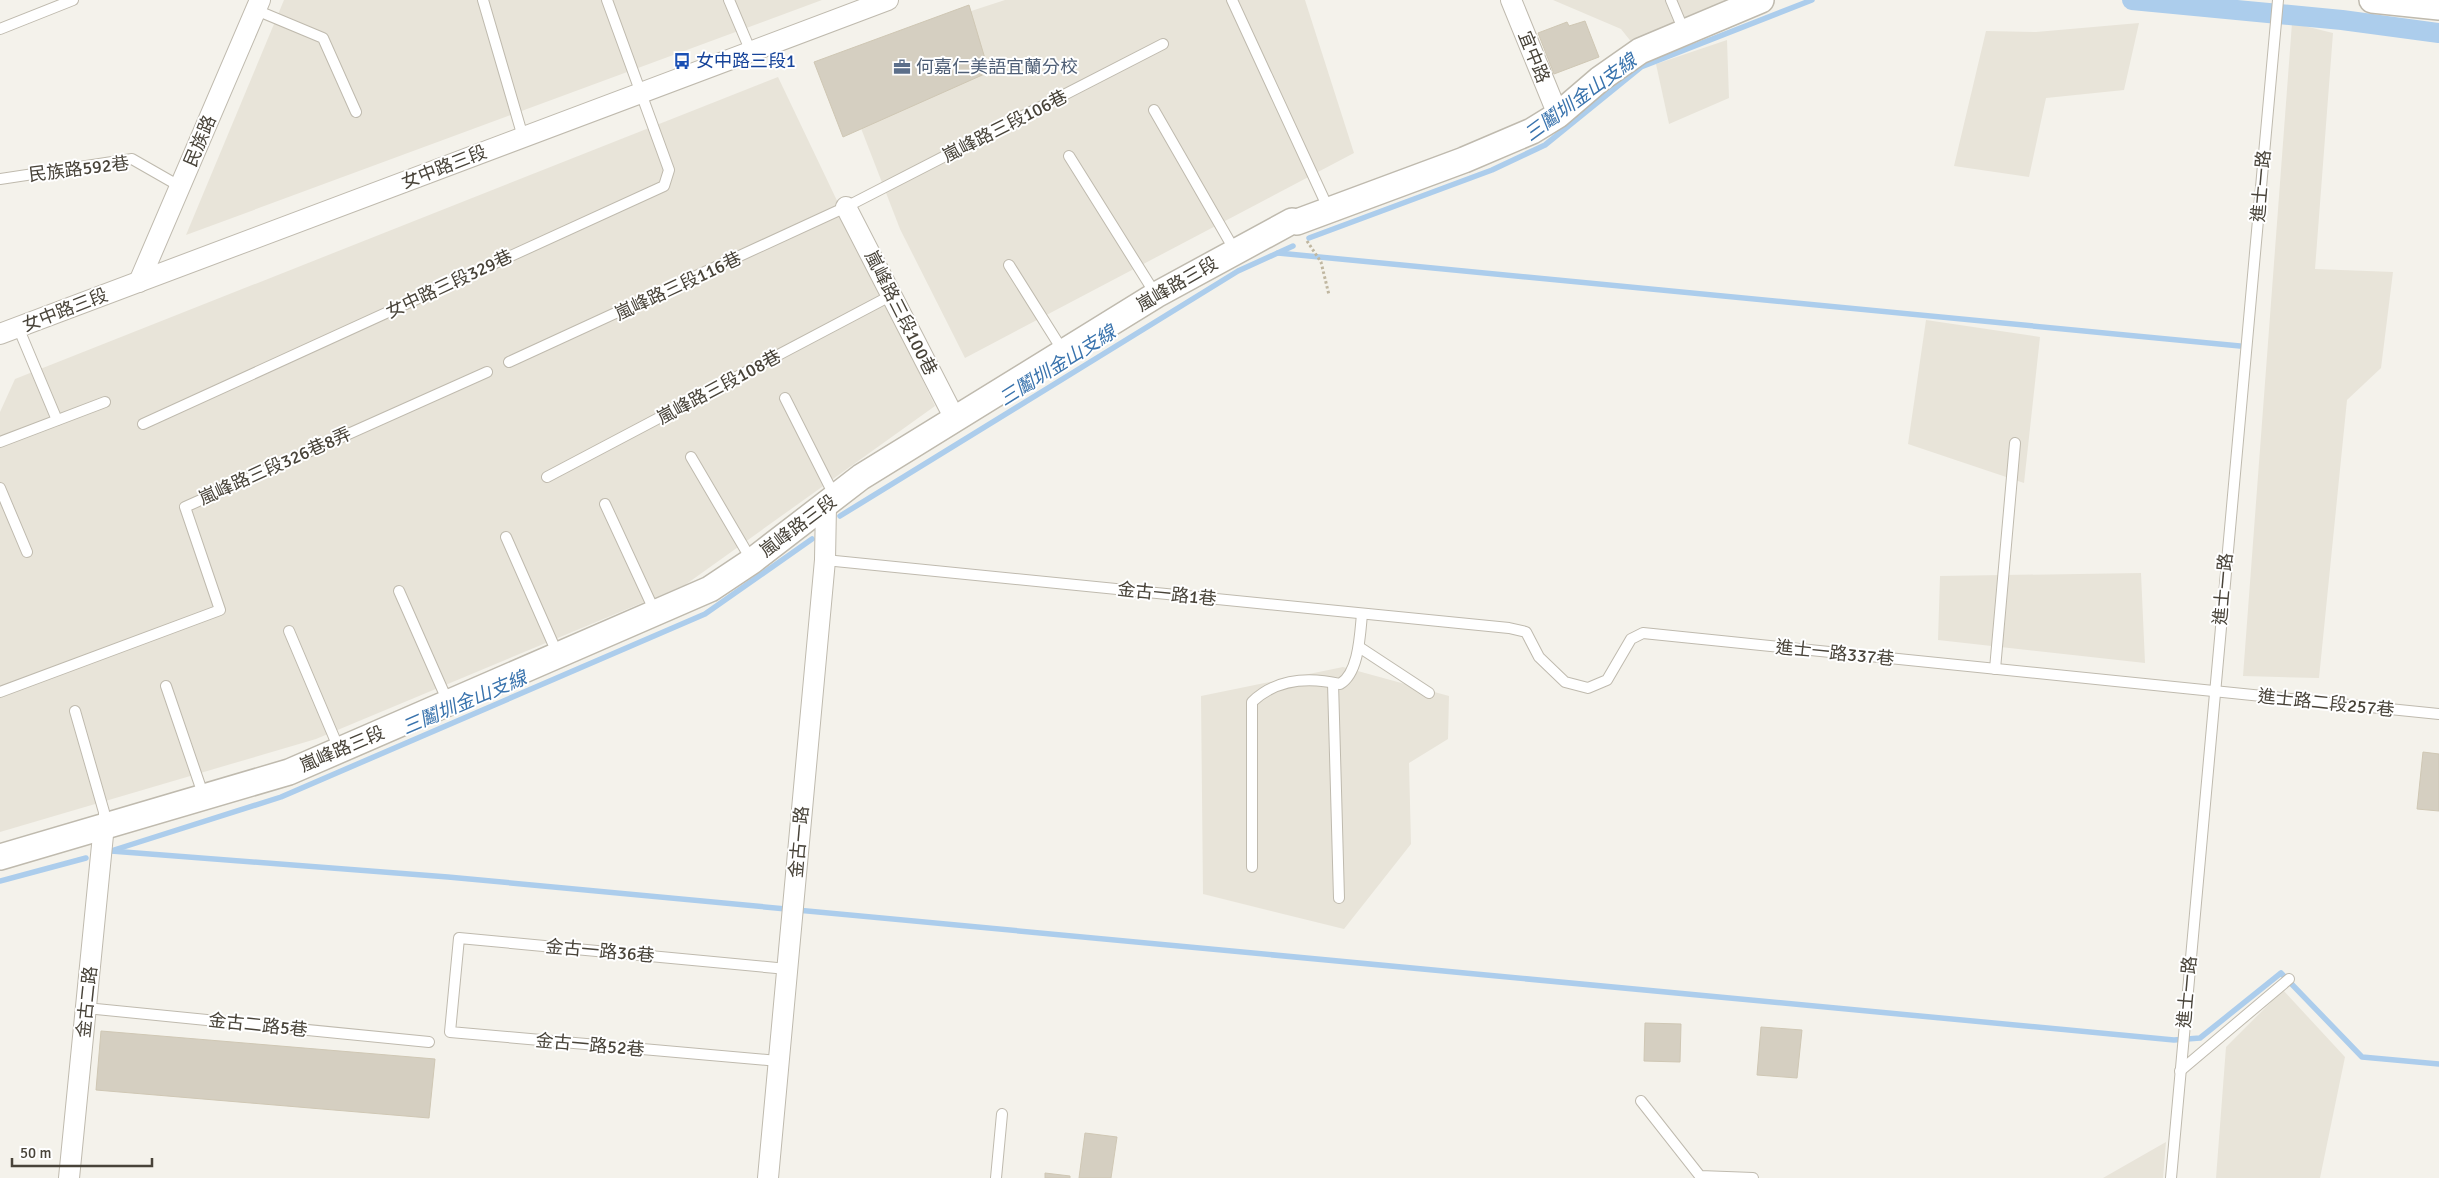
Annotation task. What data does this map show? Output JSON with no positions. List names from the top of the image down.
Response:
{
  "streets": {
    "street": [
      "宜中路",
      "民族路",
      "女中路三段",
      "嵐峰路三段",
      "嵐峰路三段100巷",
      "金古一路",
      "金古二路"
    ],
    "lane": [
      "嵐峰路三段106巷",
      "民族路592巷",
      "進士一路",
      "女中路三段329巷",
      "嵐峰路三段116巷",
      "嵐峰路三段108巷",
      "嵐峰路三段326巷8弄",
      "金古一路1巷",
      "進士一路337巷",
      "進士路二段257巷",
      "金古一路36巷",
      "金古二路5巷",
      "金古一路52巷"
    ]
  },
  "crossings": [
    ["宜中路", "嵐峰路三段"],
    ["嵐峰路三段106巷", "嵐峰路三段116巷"],
    ["嵐峰路三段106巷", "嵐峰路三段100巷"],
    ["民族路", "女中路三段"],
    ["民族路", "民族路592巷"],
    ["女中路三段", "女中路三段329巷"],
    ["進士一路", "進士一路337巷"],
    ["進士一路", "進士路二段257巷"],
    ["嵐峰路三段", "嵐峰路三段100巷"],
    ["嵐峰路三段", "金古一路"],
    ["嵐峰路三段", "金古二路"],
    ["嵐峰路三段116巷", "嵐峰路三段100巷"],
    ["嵐峰路三段100巷", "嵐峰路三段108巷"],
    ["金古一路1巷", "進士一路337巷"],
    ["金古一路1巷", "金古一路"],
    ["進士一路337巷", "進士路二段257巷"],
    ["金古一路", "金古一路36巷"],
    ["金古一路", "金古一路52巷"],
    ["金古一路36巷", "金古一路52巷"],
    ["金古二路", "金古二路5巷"]
  ],
  "water": ["三鬮圳金山支線"],
  "places": {
    "bus stop": ["女中路三段1"],
    "office": ["何嘉仁美語宜蘭分校"]
  },
  "scale_bar": "50 m"
}
